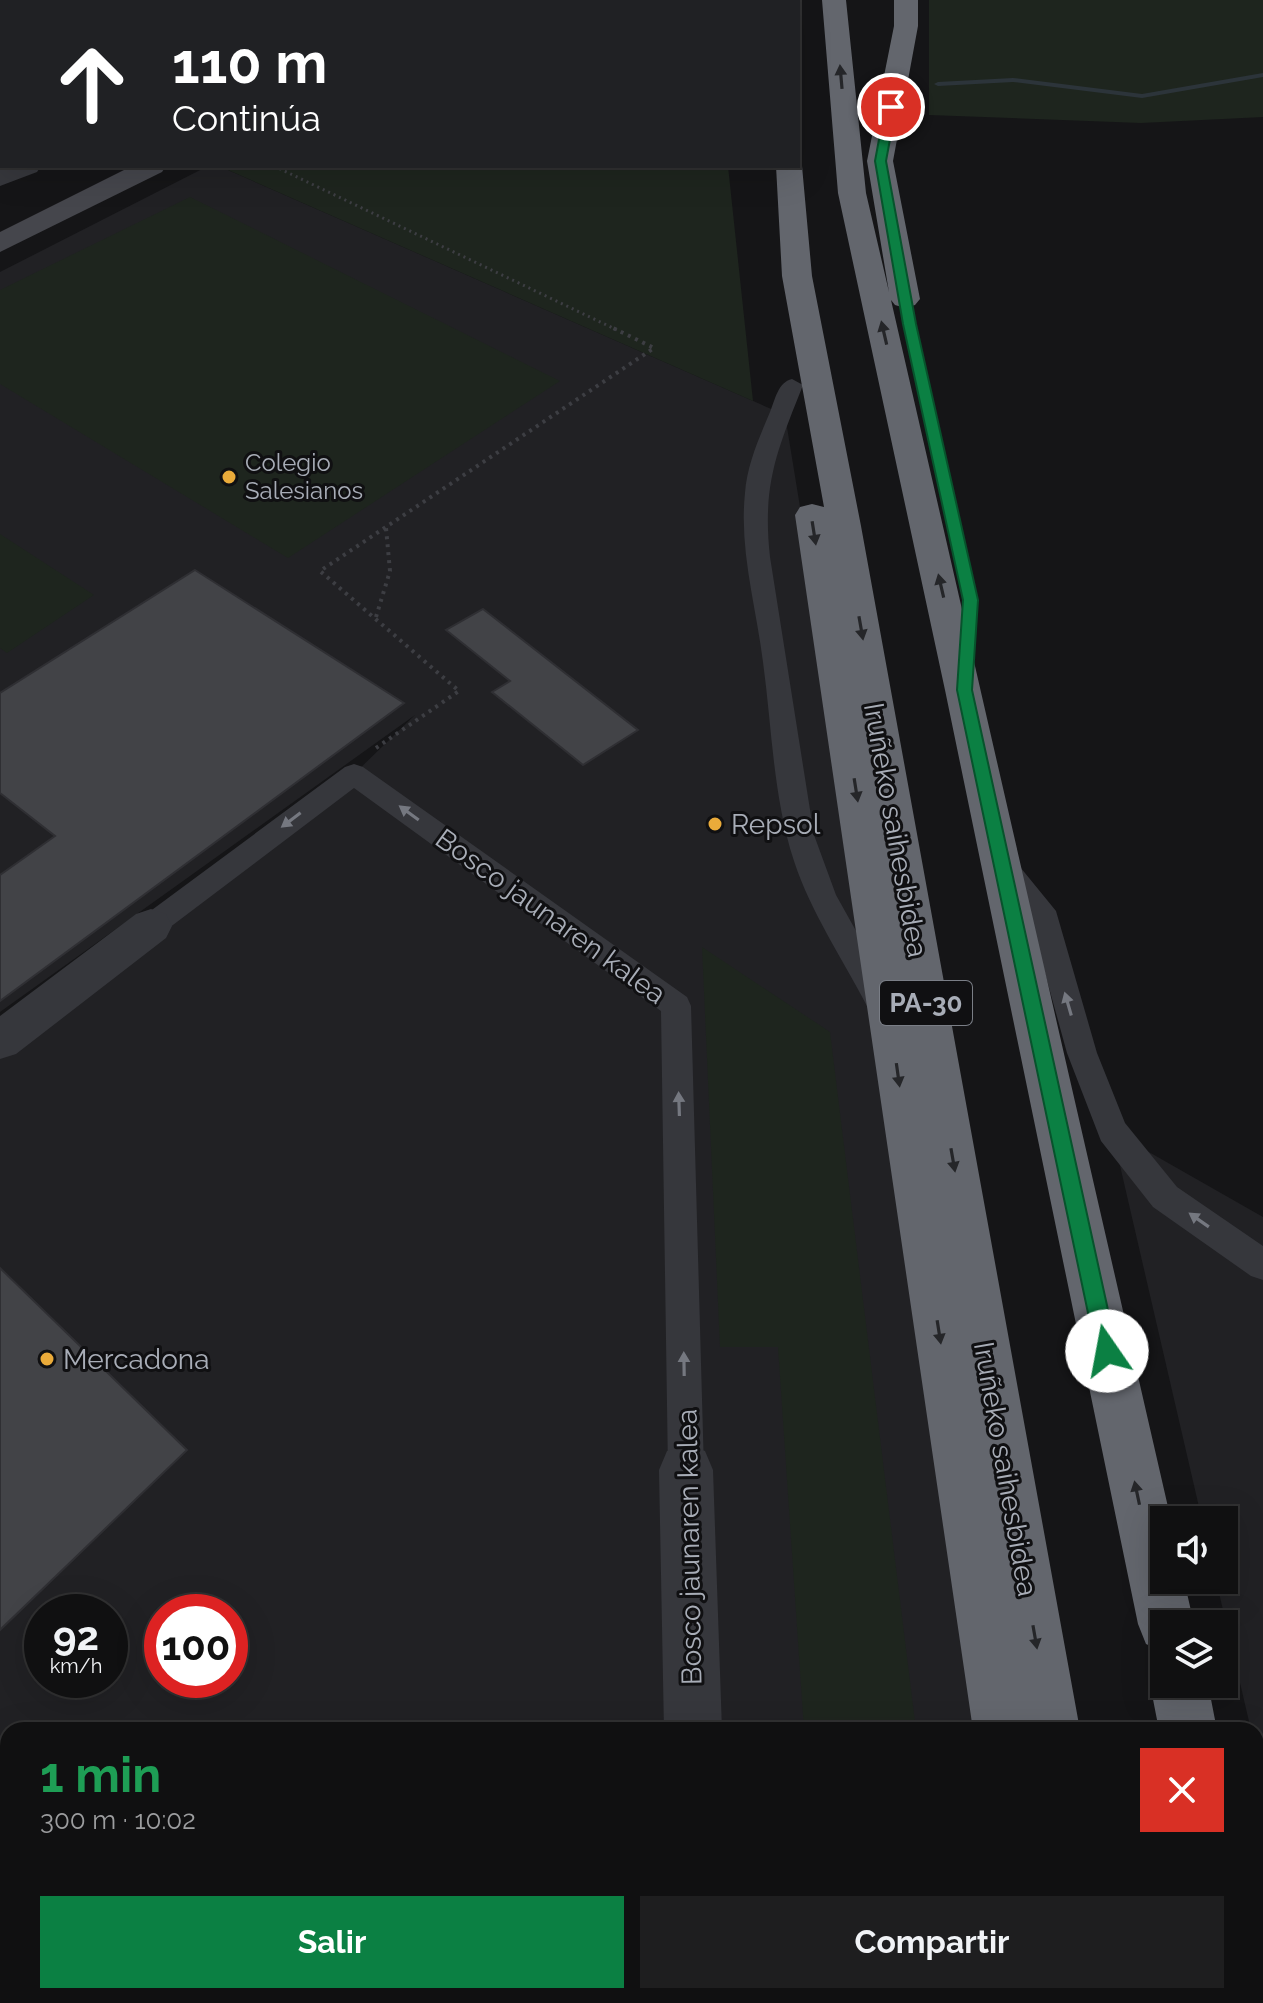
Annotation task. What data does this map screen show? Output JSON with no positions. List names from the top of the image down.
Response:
{
  "streets": {
    "highway": ["Iruñeko saihesbidea", "PA-30"],
    "street": ["Bosco jaunaren kalea"]
  },
  "places": ["Colegio Salesianos", "Repsol", "Mercadona"],
  "page": {
    "turn": ["110 m", "Continúa"],
    "speed": "92 km/h",
    "limit": "100",
    "heading": ["1 min", "300 m · 10:02"],
    "buttons": ["Salir", "Compartir"]
  }
}
